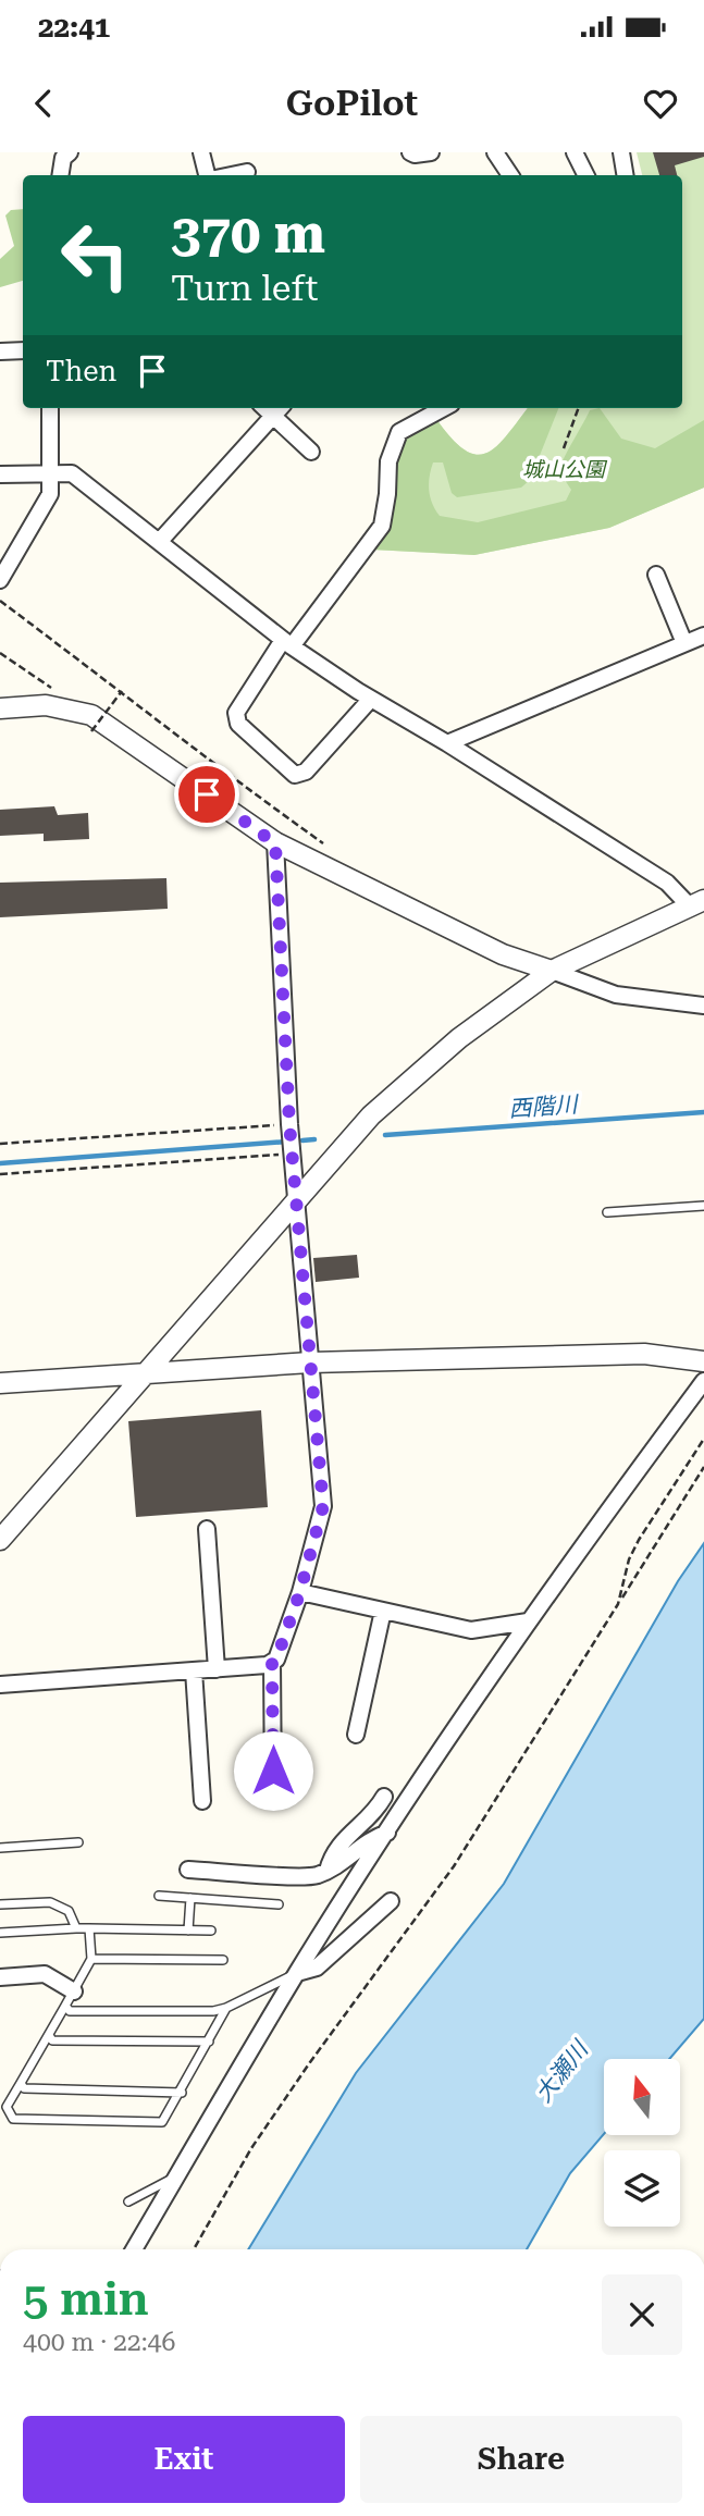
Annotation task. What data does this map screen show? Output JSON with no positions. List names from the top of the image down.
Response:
{
  "water": ["西階川", "大瀬川"],
  "parks": ["城山公園"],
  "north": "top",
  "page": {
    "status": "22:41",
    "header": "GoPilot",
    "turn": ["370 m", "Turn left"],
    "then": "Then",
    "heading": ["5 min", "400 m · 22:46"],
    "buttons": ["Exit", "Share"]
  }
}
